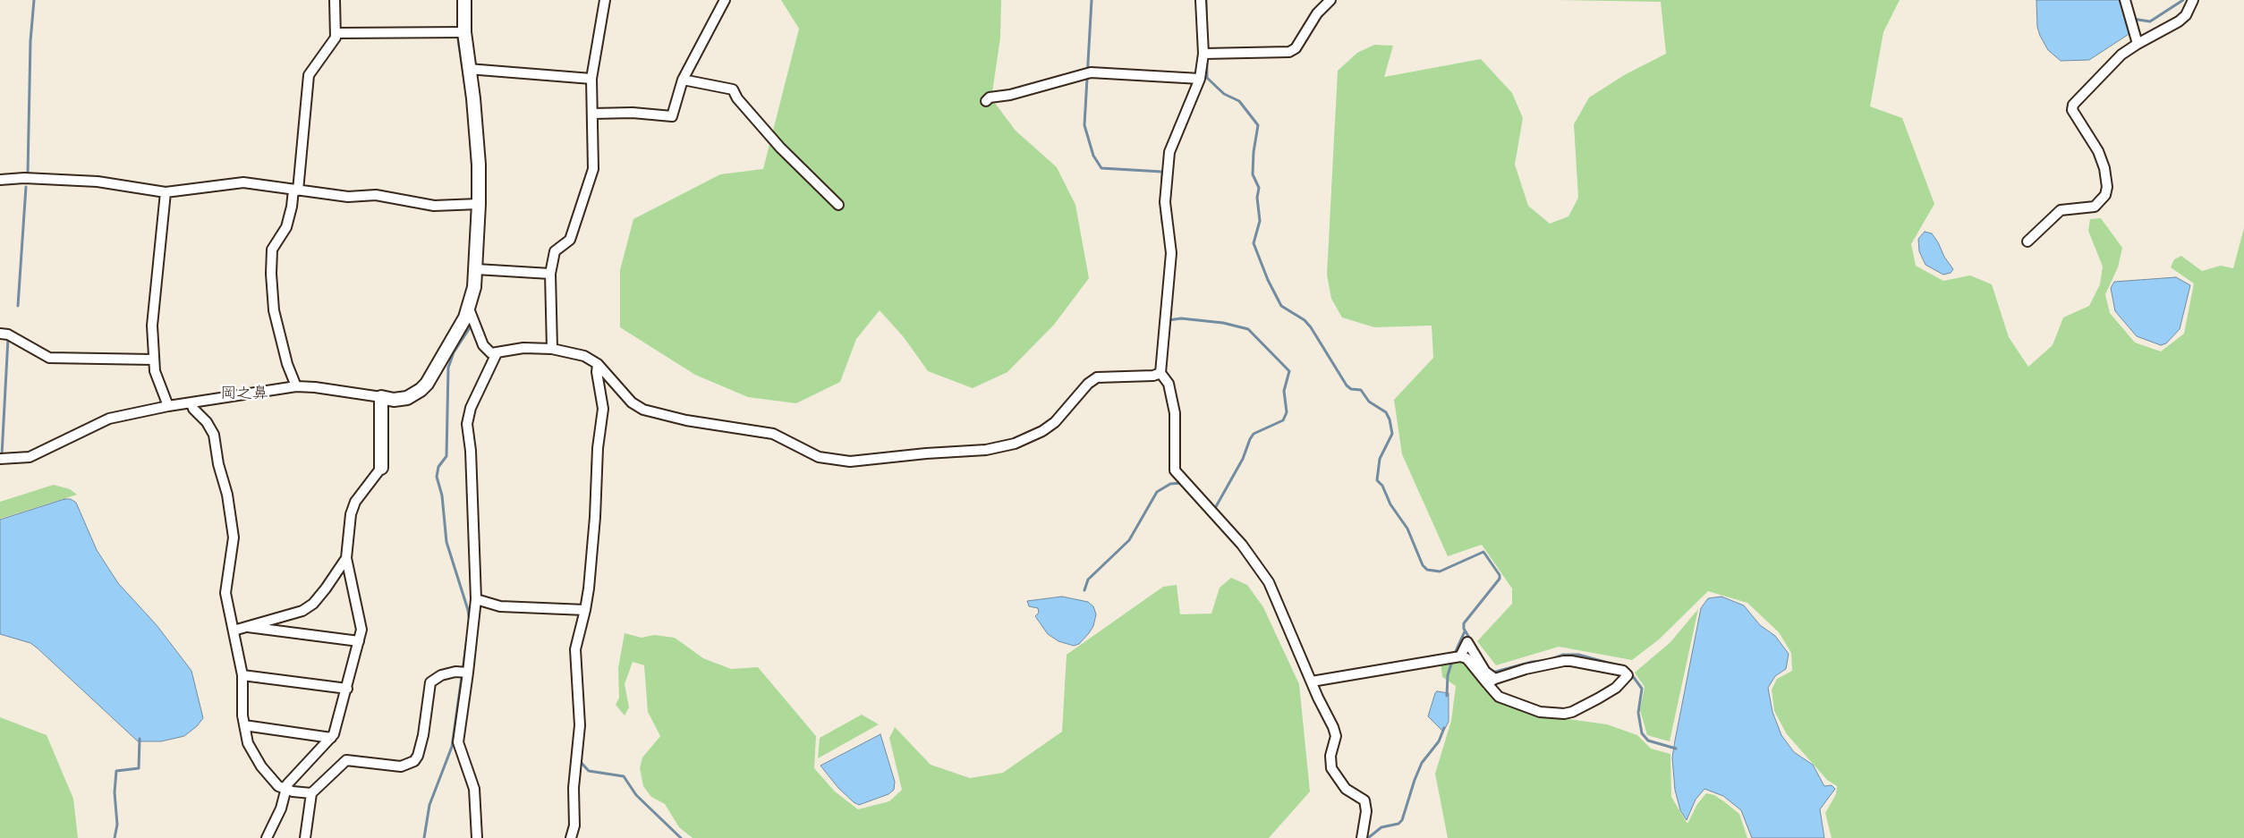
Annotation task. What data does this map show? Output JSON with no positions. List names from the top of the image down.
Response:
{
  "districts": ["岡之鼻"]
}
